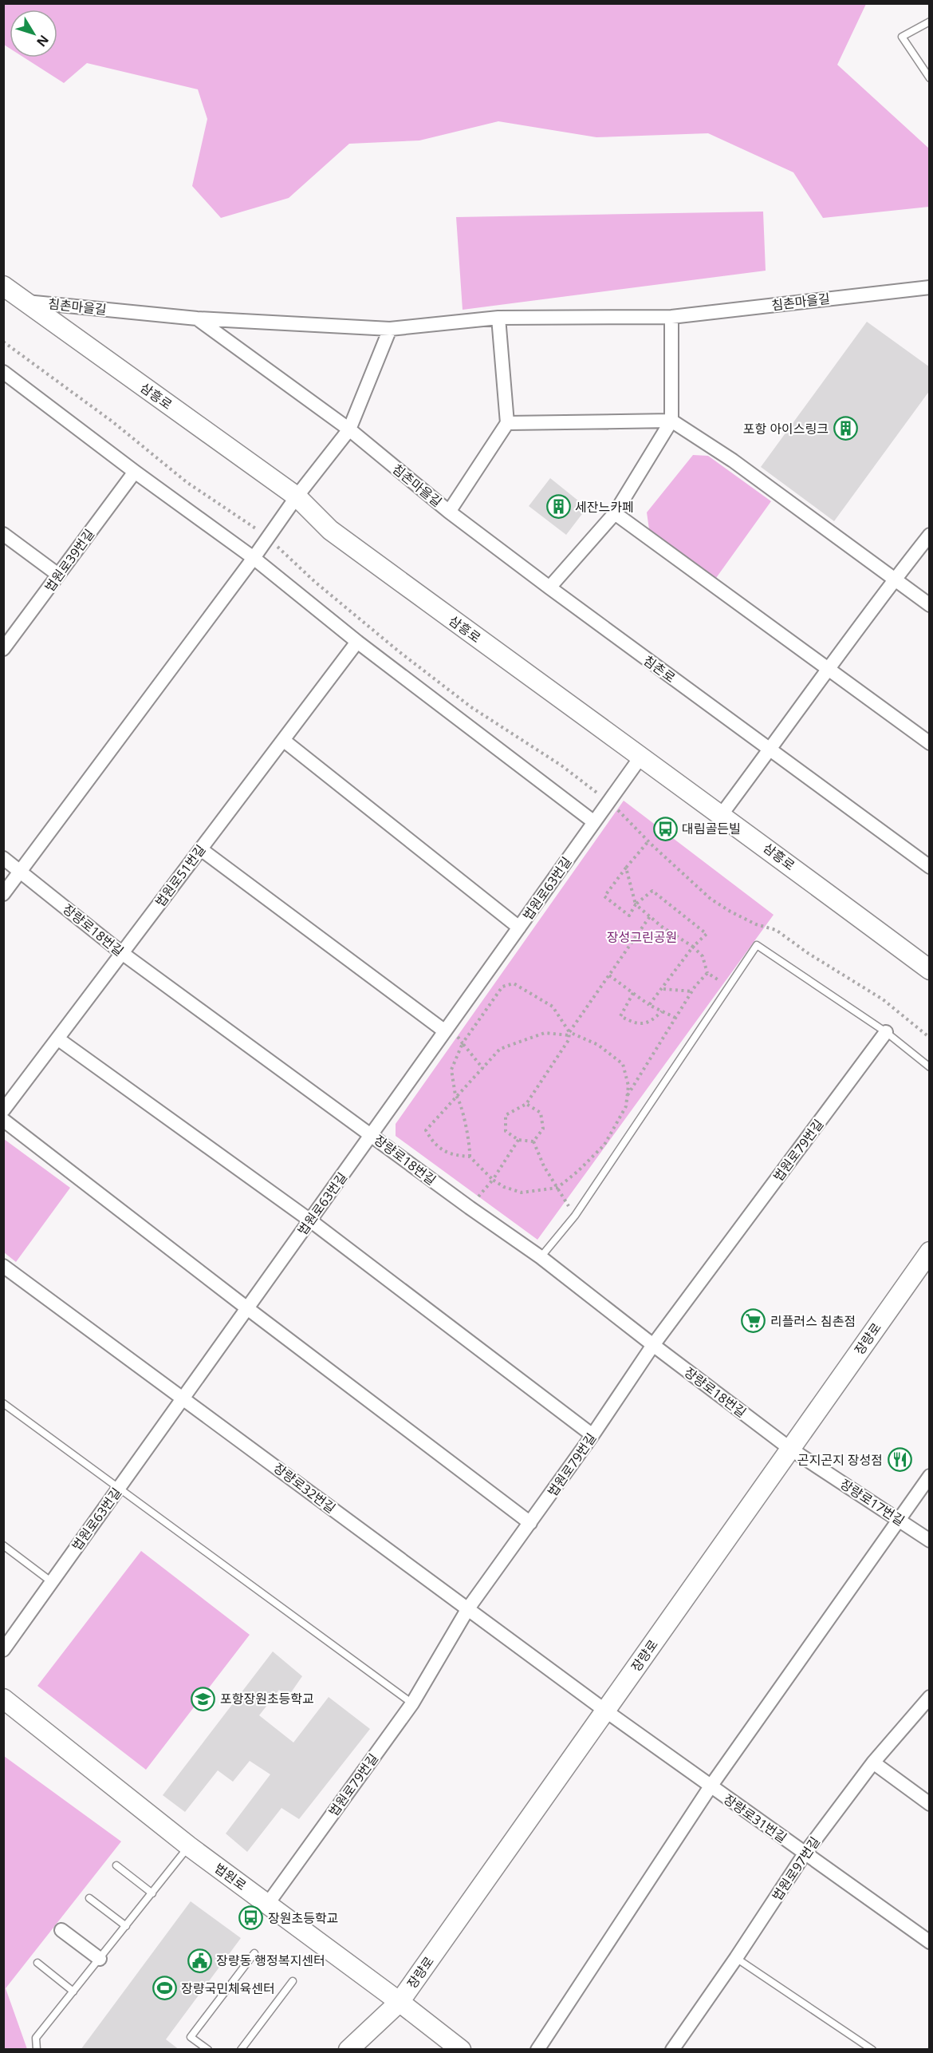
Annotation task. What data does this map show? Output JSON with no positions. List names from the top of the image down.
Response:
{
  "streets": {
    "main road": ["삼흥로", "장량로", "법원로"],
    "street": [
      "침촌마을길",
      "법원로39번길",
      "침촌로",
      "법원로51번길",
      "법원로63번길",
      "장량로18번길",
      "법원로79번길",
      "장량로32번길",
      "장량로17번길",
      "장량로31번길",
      "법원로97번길"
    ]
  },
  "crossings": [
    ["침촌마을길", "삼흥로"],
    ["침촌마을길", "침촌로"],
    ["삼흥로", "법원로63번길"],
    ["법원로51번길", "장량로18번길"],
    ["법원로63번길", "장량로18번길"],
    ["법원로63번길", "장량로32번길"],
    ["장량로18번길", "법원로79번길"],
    ["장량로18번길", "장량로"],
    ["장량로18번길", "장량로17번길"],
    ["법원로79번길", "장량로32번길"],
    ["법원로79번길", "법원로"],
    ["장량로", "장량로32번길"],
    ["장량로", "장량로17번길"],
    ["장량로", "장량로31번길"],
    ["장량로", "법원로"],
    ["장량로32번길", "장량로31번길"],
    ["장량로31번길", "법원로97번길"]
  ],
  "parks": ["장성그린공원"],
  "places": {
    "building": ["포항 아이스링크", "세잔느카페"],
    "bus stop": ["대림골든빌", "장원초등학교"],
    "supermarket": ["리플러스 침촌점"],
    "restaurant": ["곤지곤지 장성점"],
    "school or university": ["포항장원초등학교"],
    "public building": ["장량동 행정복지센터"],
    "sports": ["장량국민체육센터"]
  },
  "north": "bottom right"
}
